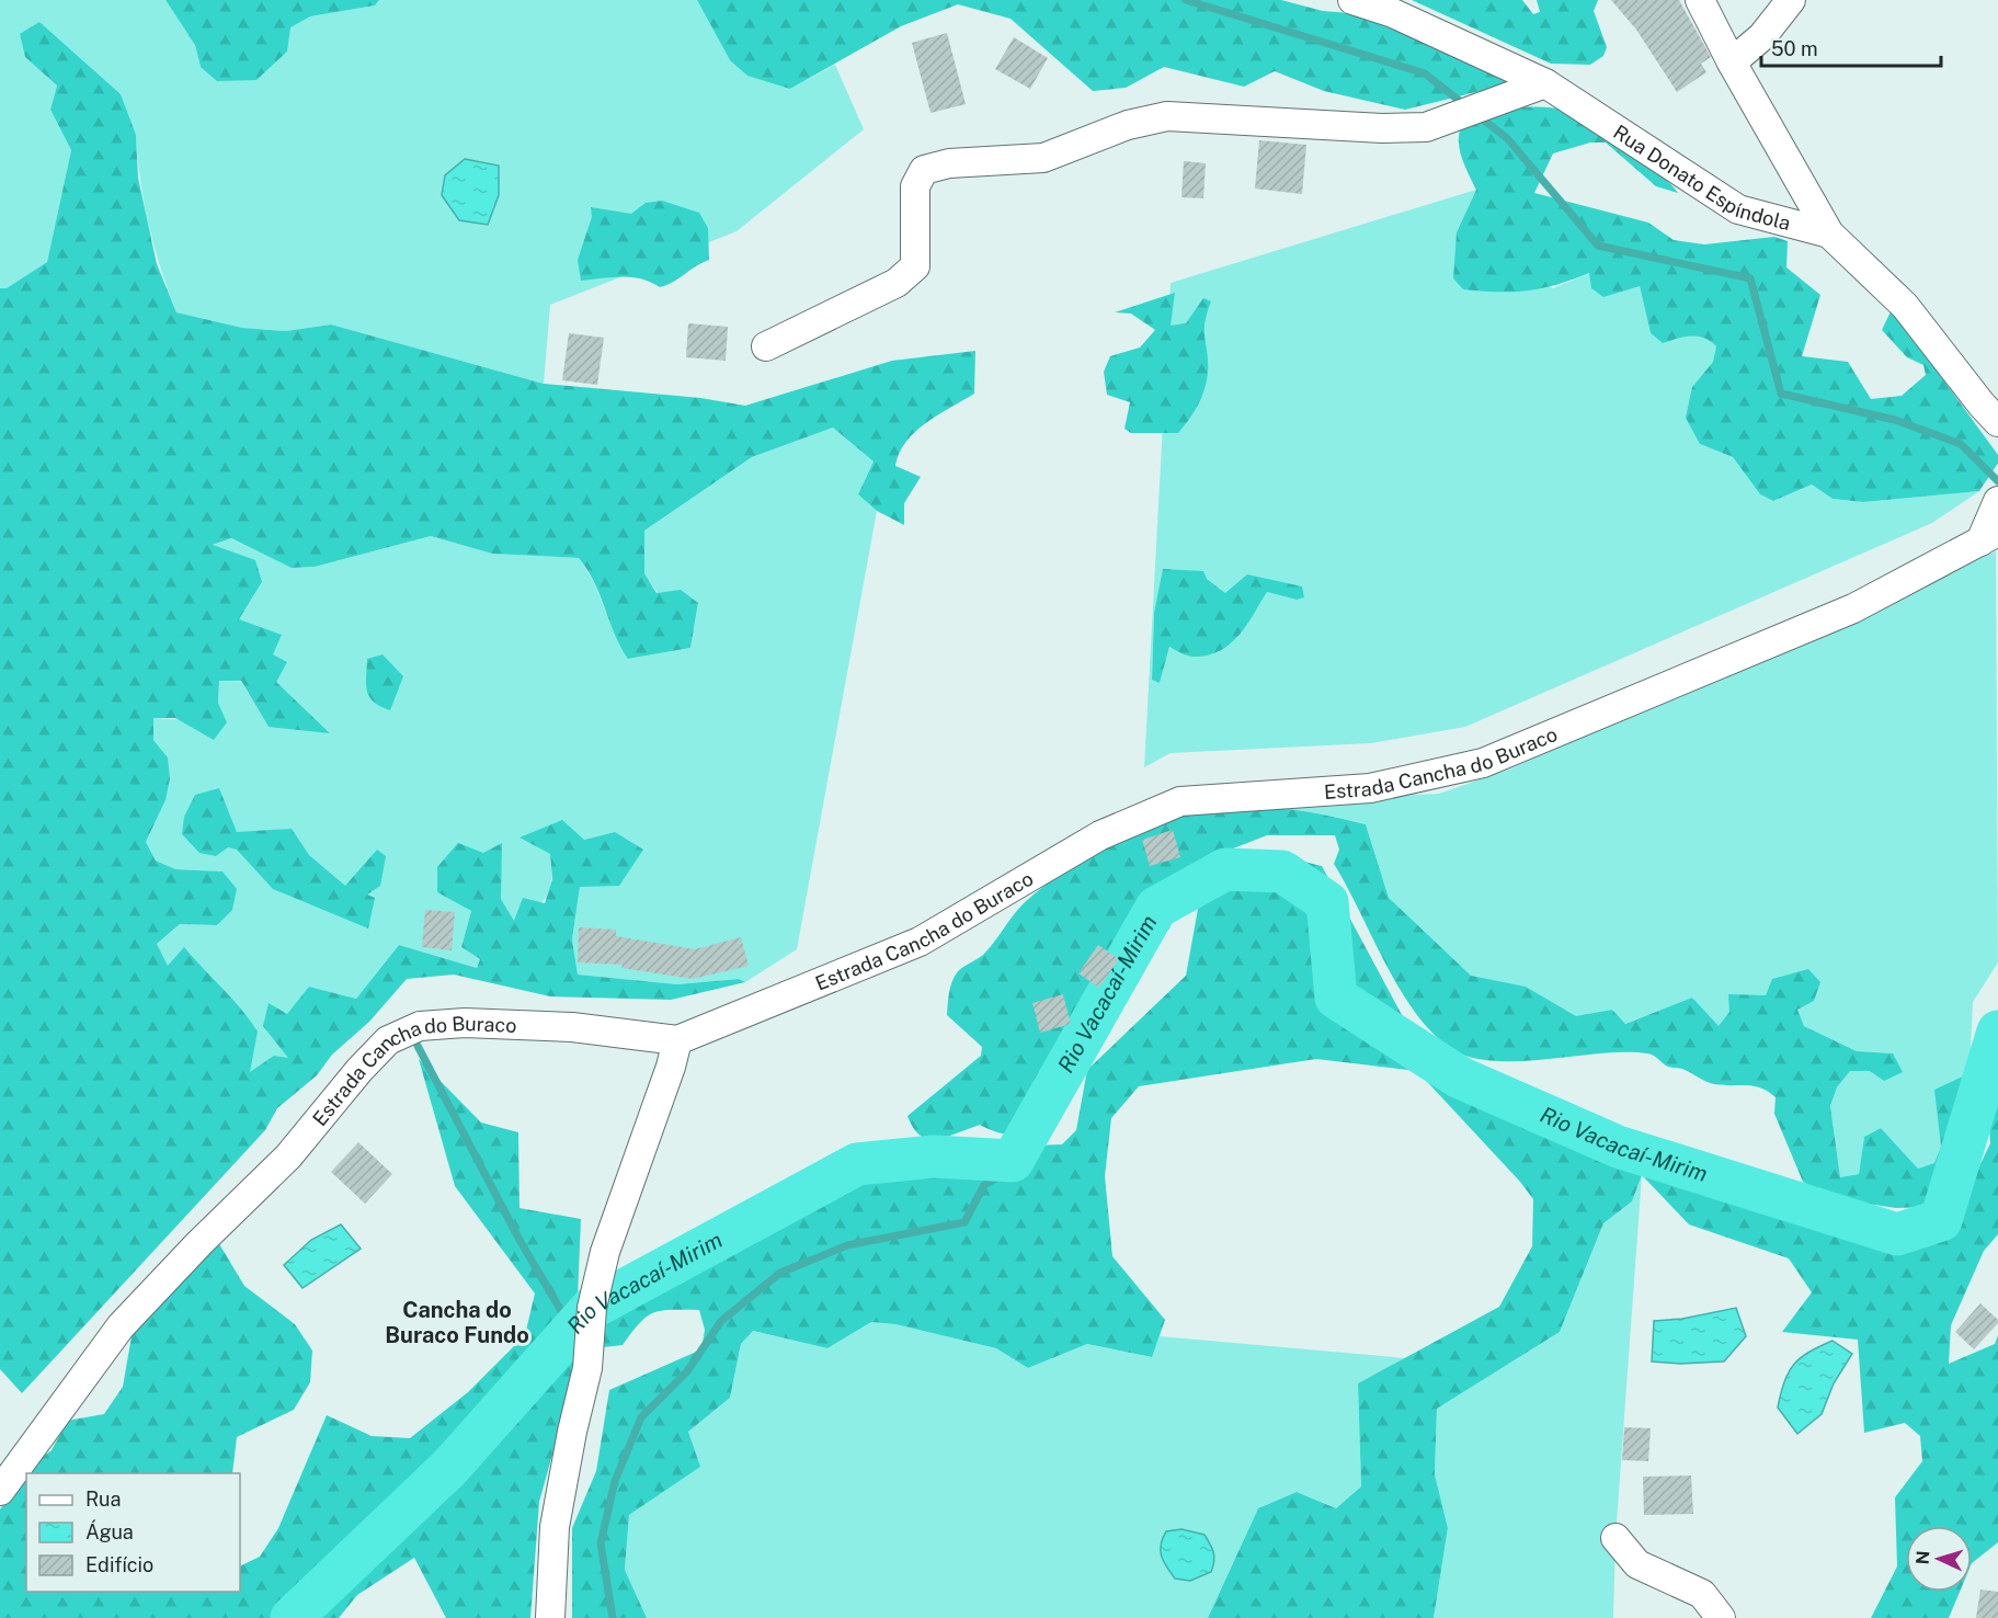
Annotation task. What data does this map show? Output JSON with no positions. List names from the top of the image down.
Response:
{
  "streets": {
    "street": ["Rua Donato Espíndola", "Estrada Cancha do Buraco"]
  },
  "districts": ["Cancha do Buraco Fundo"],
  "water": ["Rio Vacacaí-Mirim"],
  "legend": ["Rua", "Água", "Edifício"],
  "scale_bar": "50 m",
  "north": "left"
}
